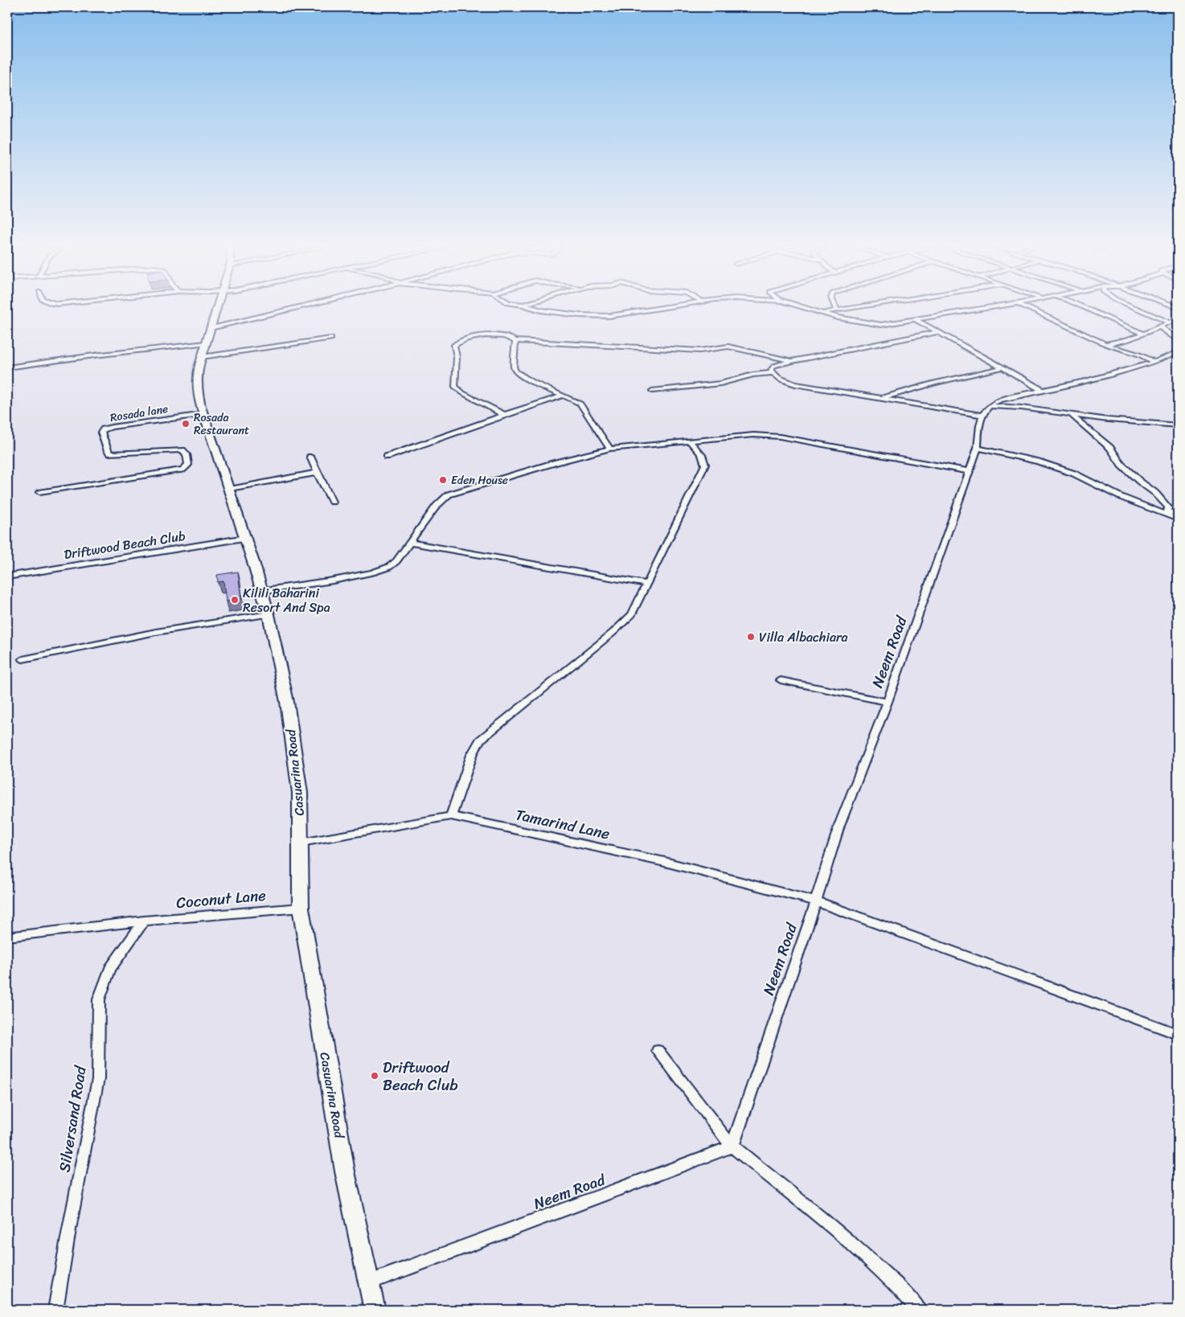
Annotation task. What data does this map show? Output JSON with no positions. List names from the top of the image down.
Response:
{
  "streets": {
    "street": [
      "Rosada lane",
      "Driftwood Beach Club",
      "Neem Road",
      "Casuarina Road",
      "Tamarind Lane",
      "Coconut Lane",
      "Silversand Road"
    ]
  },
  "crossings": [
    ["Rosada lane", "Casuarina Road"],
    ["Driftwood Beach Club", "Casuarina Road"],
    ["Neem Road", "Casuarina Road"],
    ["Neem Road", "Tamarind Lane"],
    ["Casuarina Road", "Tamarind Lane"],
    ["Casuarina Road", "Coconut Lane"],
    ["Coconut Lane", "Silversand Road"]
  ],
  "places": [
    "Rosada Restaurant",
    "Eden House",
    "Kilili Baharini Resort And Spa",
    "Villa Albachiara",
    "Driftwood Beach Club"
  ]
}
